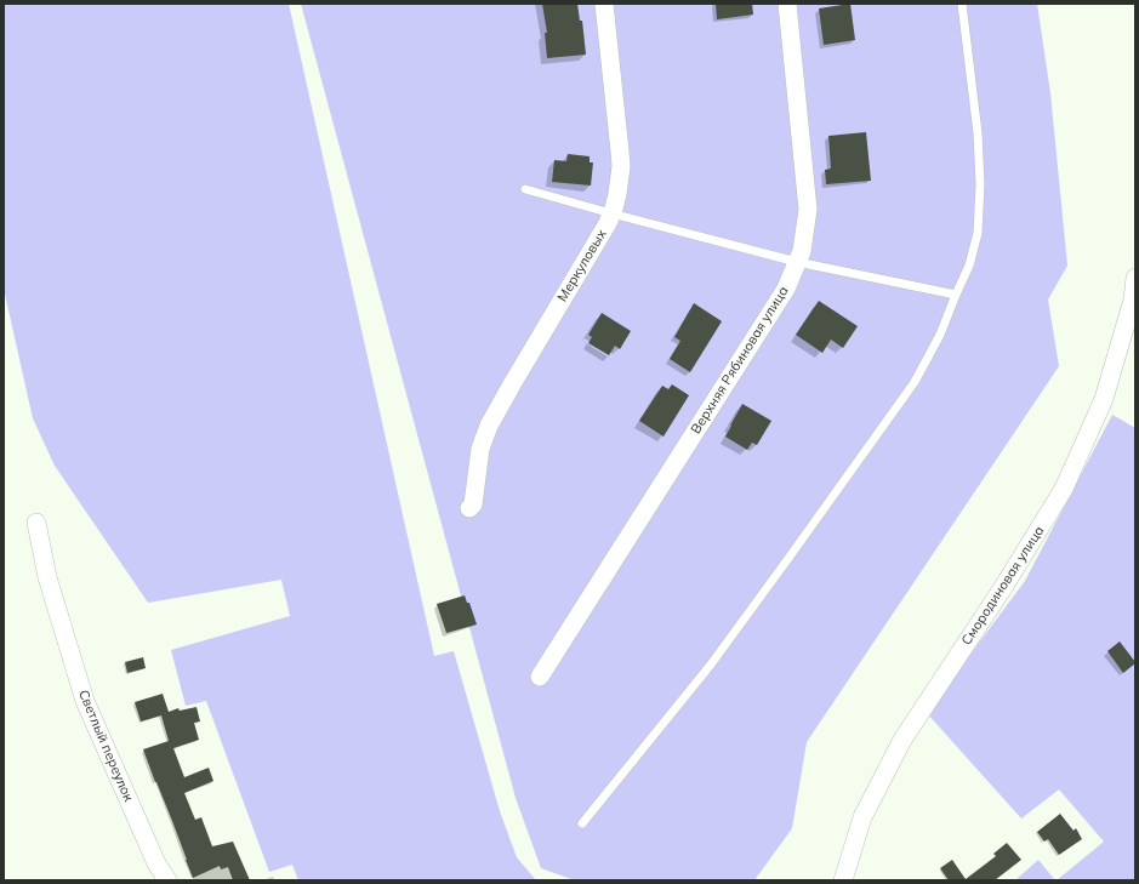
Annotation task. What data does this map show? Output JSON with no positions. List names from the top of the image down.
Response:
{
  "streets": {
    "street": [
      "Меркуловых",
      "Верхняя Рябиновая улица",
      "Смородиновая улица",
      "Светлый переулок"
    ]
  }
}
